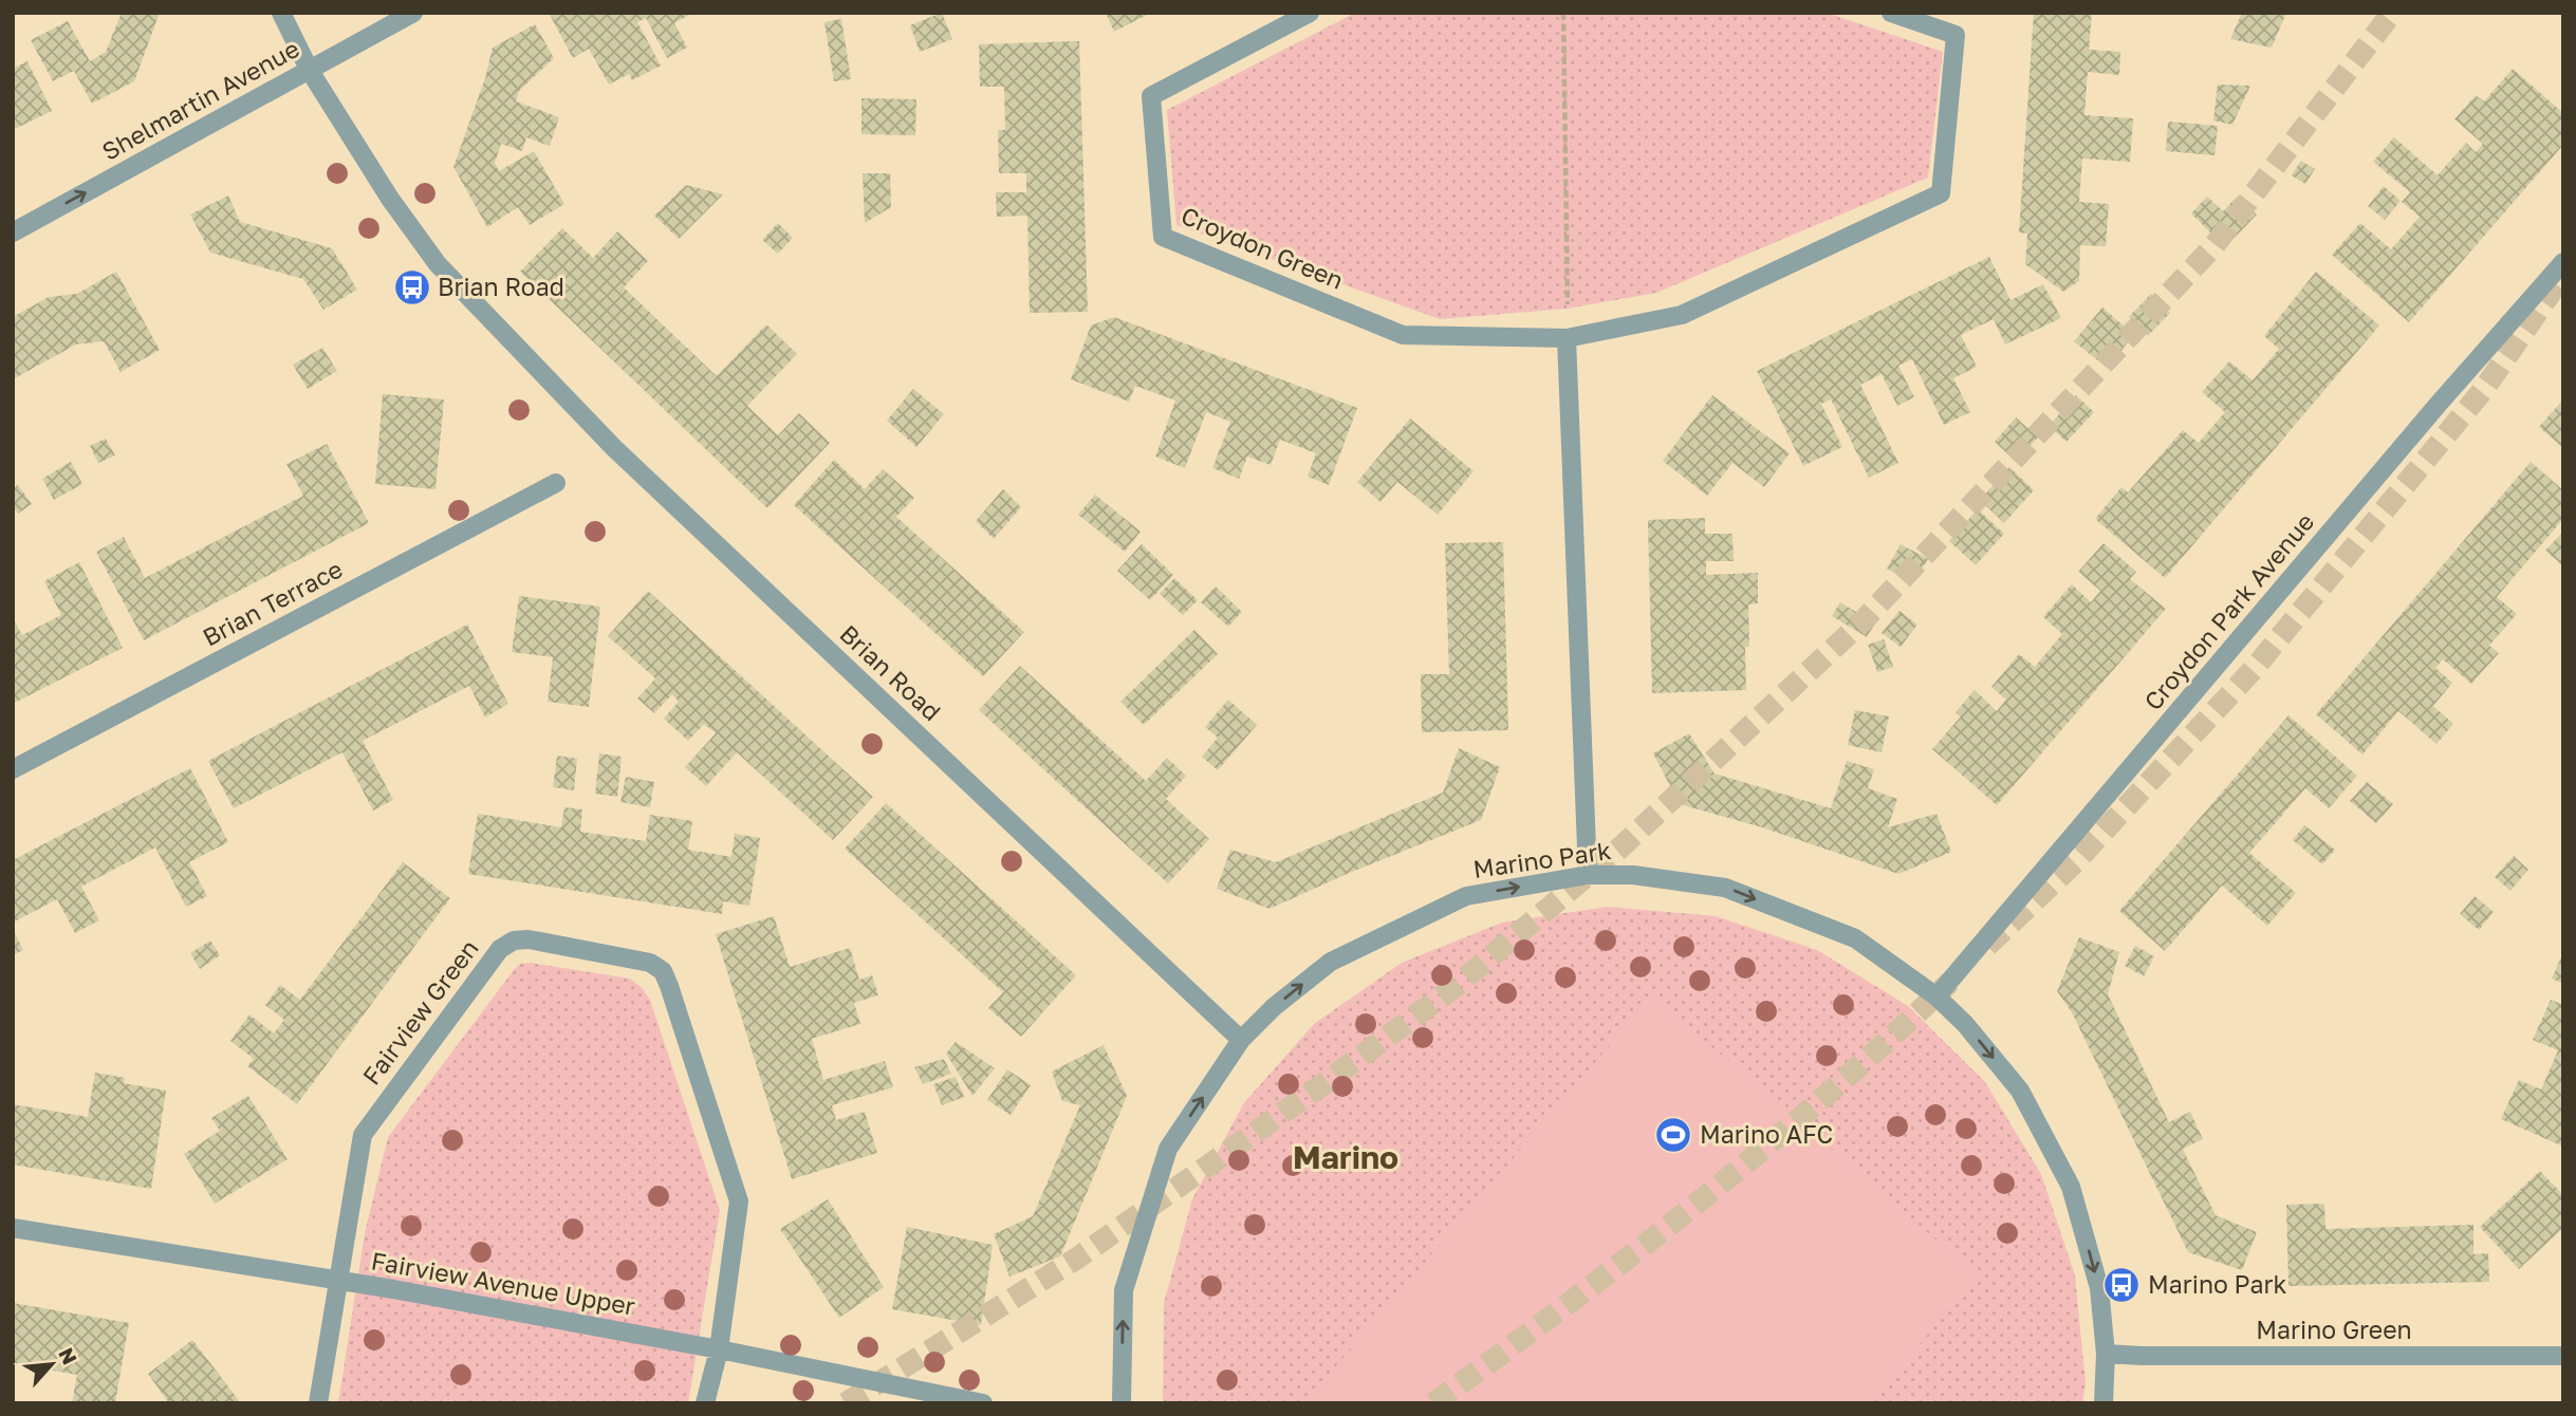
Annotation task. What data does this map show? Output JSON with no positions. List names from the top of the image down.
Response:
{
  "streets": {
    "street": [
      "Shelmartin Avenue",
      "Croydon Green",
      "Brian Terrace",
      "Croydon Park Avenue",
      "Brian Road",
      "Marino Park",
      "Fairview Green",
      "Fairview Avenue Upper",
      "Marino Green"
    ]
  },
  "crossings": [
    ["Shelmartin Avenue", "Brian Road"],
    ["Croydon Park Avenue", "Marino Park"],
    ["Brian Road", "Marino Park"],
    ["Marino Park", "Marino Green"],
    ["Fairview Green", "Fairview Avenue Upper"]
  ],
  "one_way": ["Shelmartin Avenue"],
  "districts": ["Marino"],
  "places": {
    "bus stop": ["Brian Road", "Marino Park"],
    "sports": ["Marino AFC"]
  },
  "north": "top right"
}
